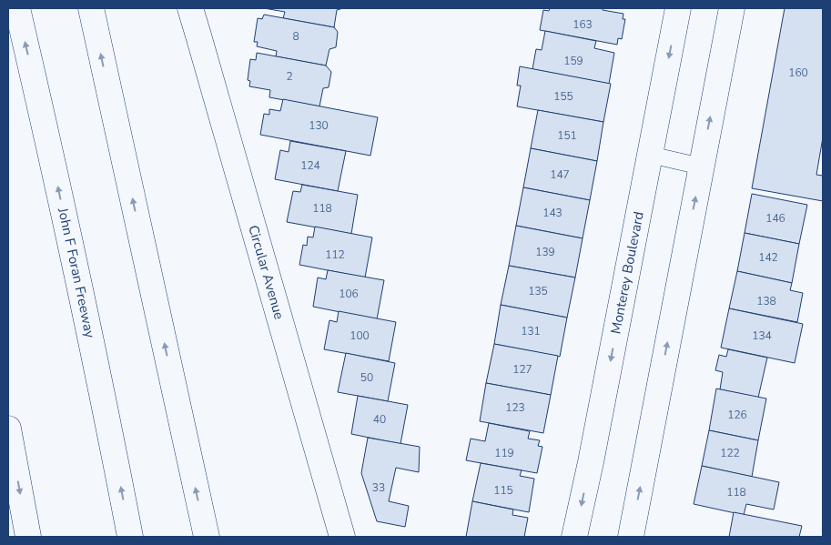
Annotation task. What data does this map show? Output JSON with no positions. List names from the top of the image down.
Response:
{
  "streets": {
    "main road": ["John F Foran Freeway", "Circular Avenue", "Monterey Boulevard"]
  },
  "house_numbers": [
    "163",
    "8",
    "159",
    "160",
    "2",
    "155",
    "130",
    "151",
    "124",
    "147",
    "118",
    "143",
    "146",
    "139",
    "112",
    "142",
    "135",
    "106",
    "138",
    "131",
    "100",
    "134",
    "127",
    "50",
    "123",
    "126",
    "40",
    "119",
    "122",
    "33",
    "115",
    "118"
  ]
}
